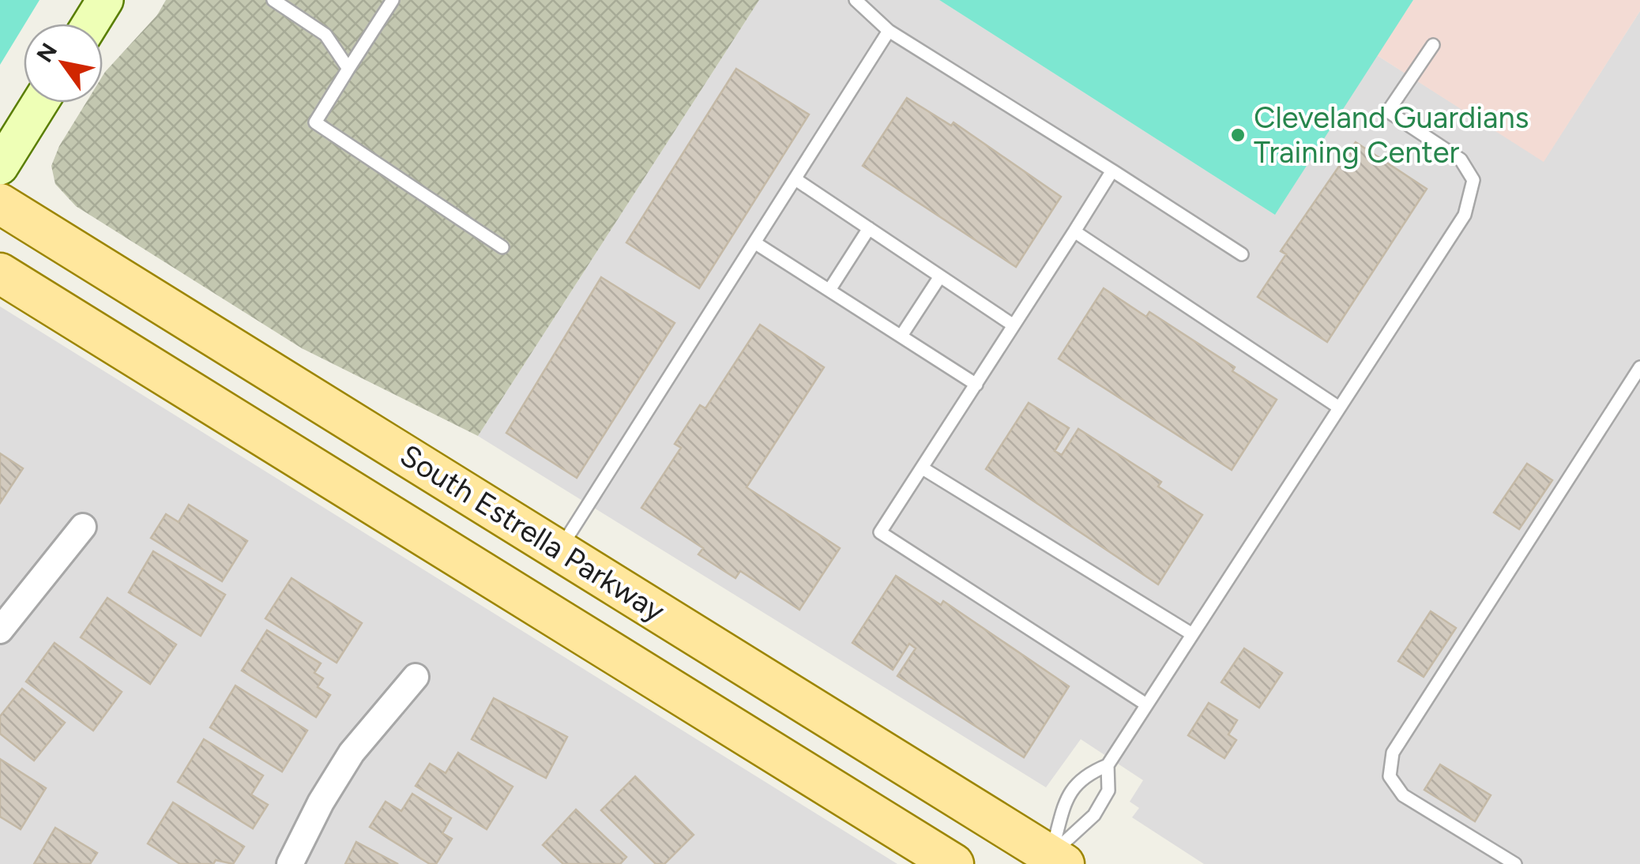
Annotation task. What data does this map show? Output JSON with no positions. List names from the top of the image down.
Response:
{
  "streets": {
    "main road": ["South Estrella Parkway"]
  },
  "places": ["Cleveland Guardians Training Center"],
  "north": "top left"
}
